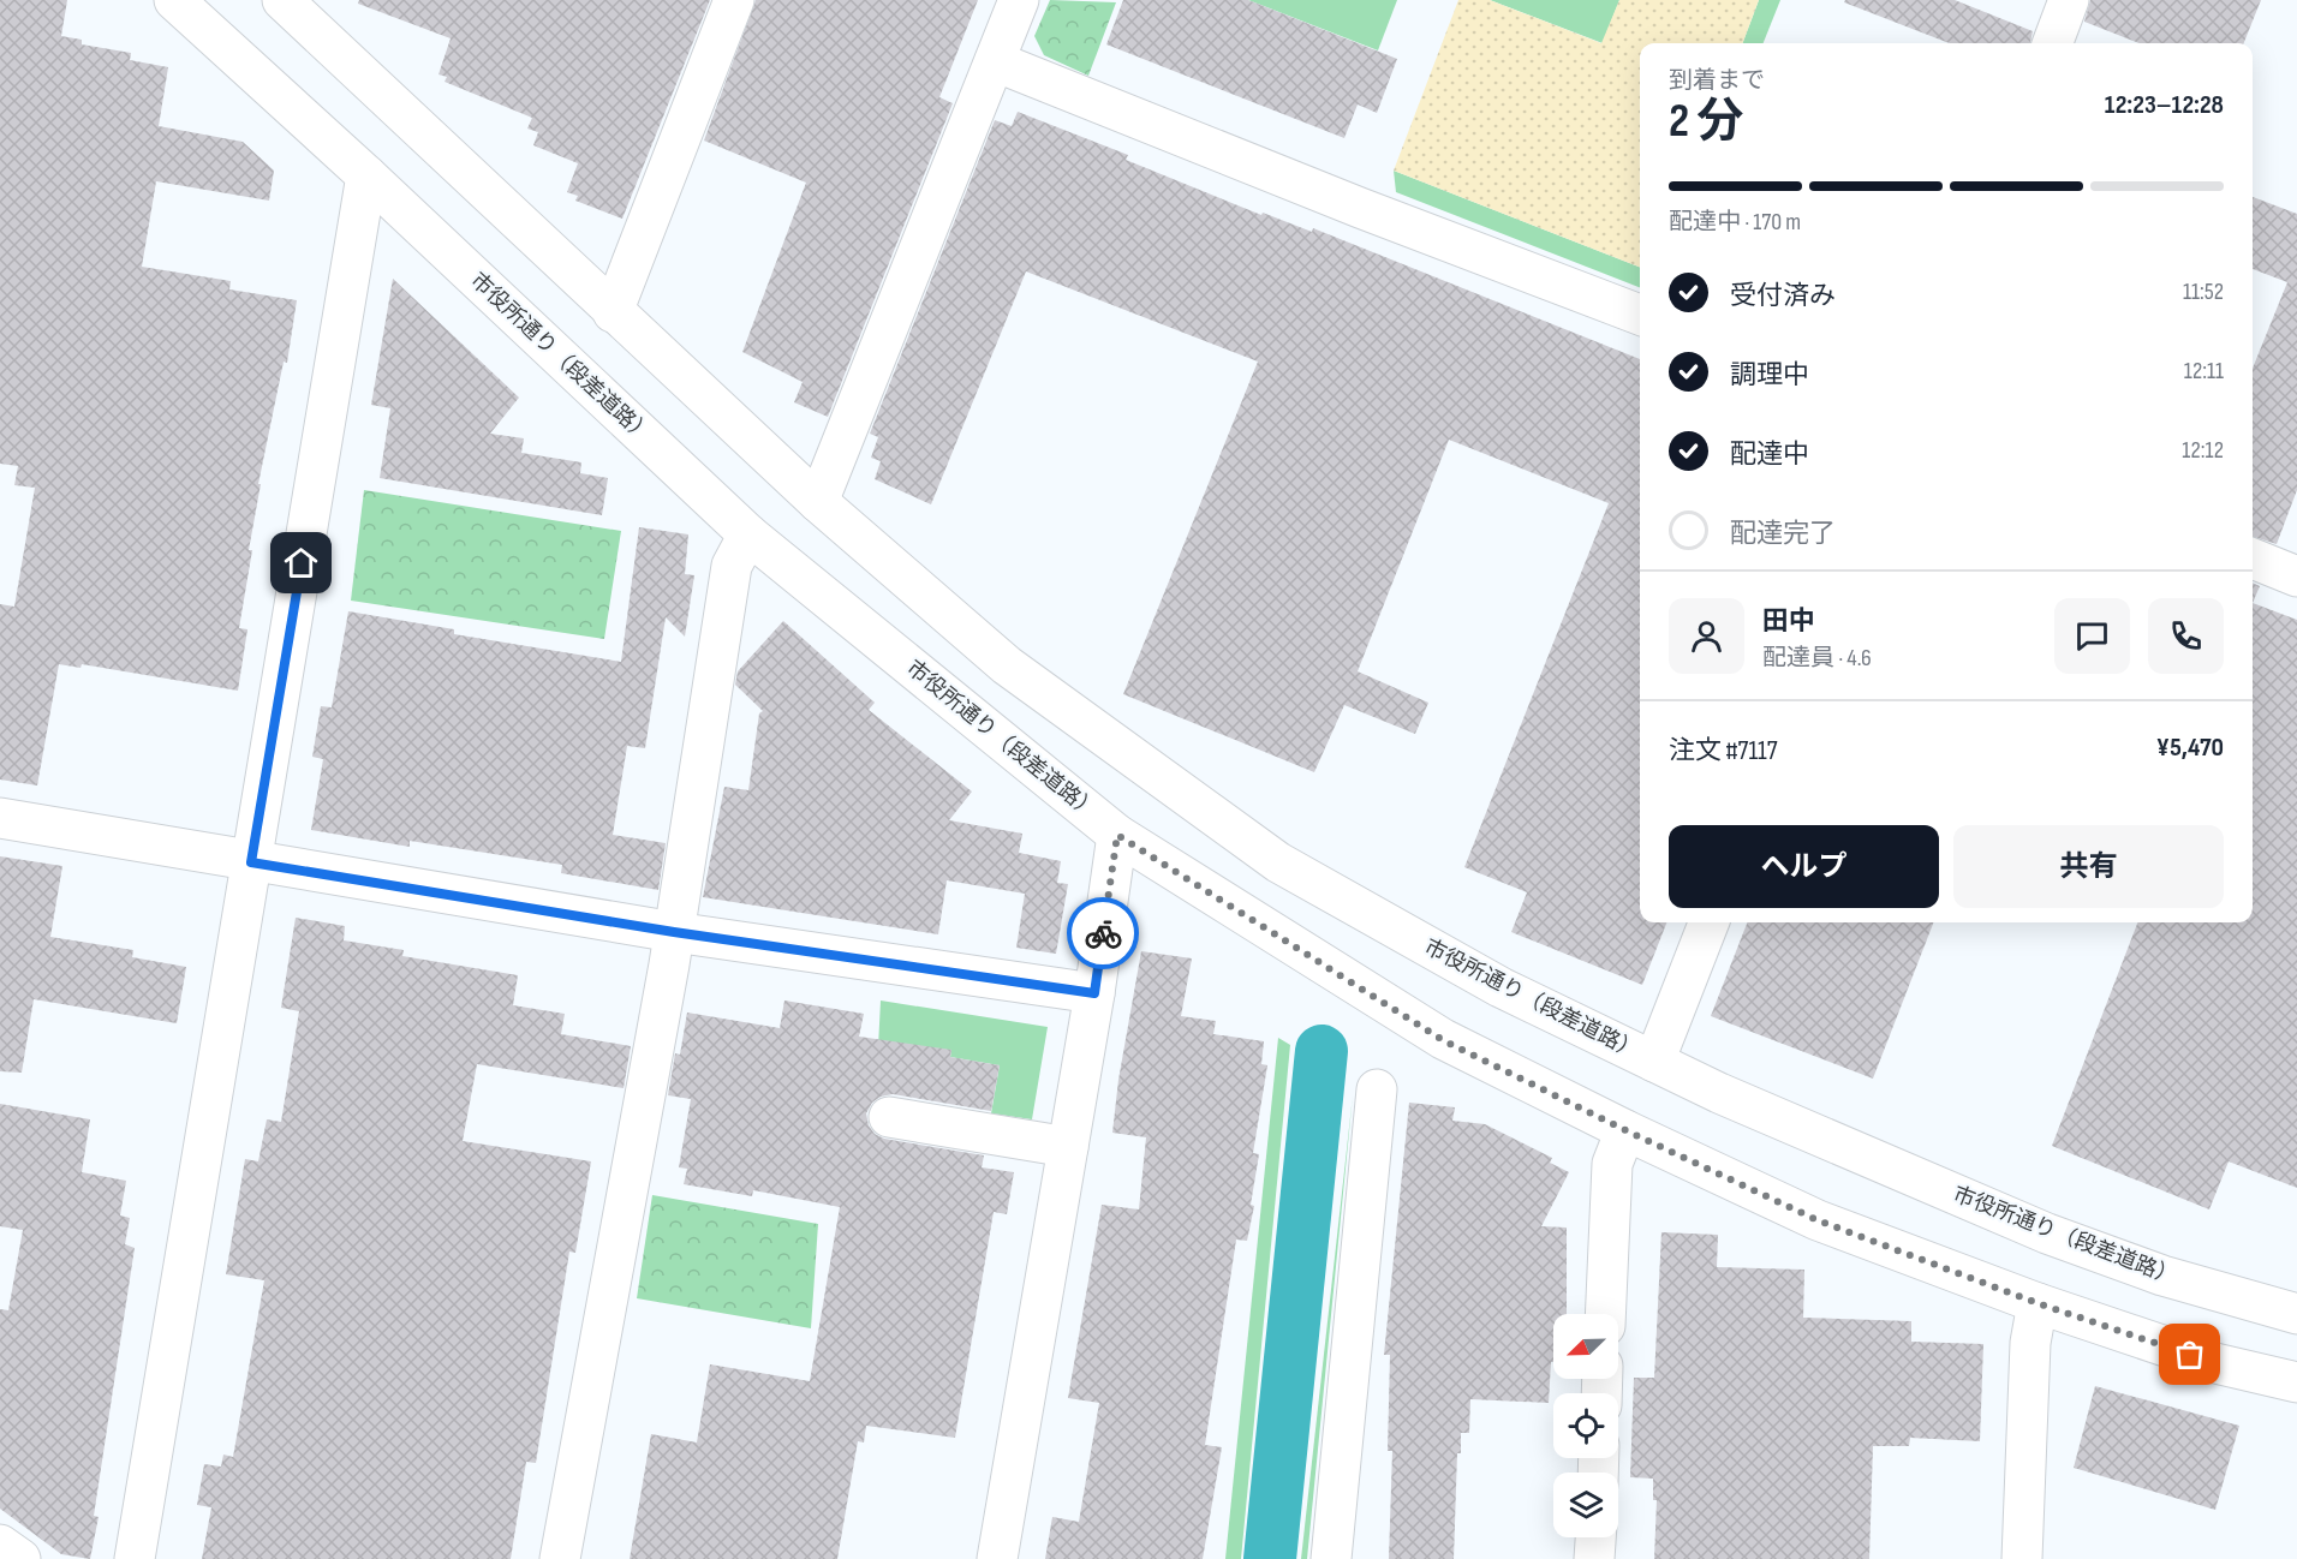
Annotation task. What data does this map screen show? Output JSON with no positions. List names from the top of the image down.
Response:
{
  "streets": {
    "street": ["市役所通り（段差道路）"]
  },
  "north": "bottom left",
  "page": {
    "heading": ["2 分", "到着まで", "12:23–12:28"],
    "panel": [
      "田中",
      "配達員 · 4.6",
      "注文 #7117",
      "¥5,470"
    ],
    "bar": "配達中 · 170 m",
    "list": [
      ["受付済み", "11:52"],
      ["調理中", "12:11"],
      ["配達中", "12:12"],
      "配達完了"
    ],
    "buttons": ["ヘルプ", "共有"]
  }
}
